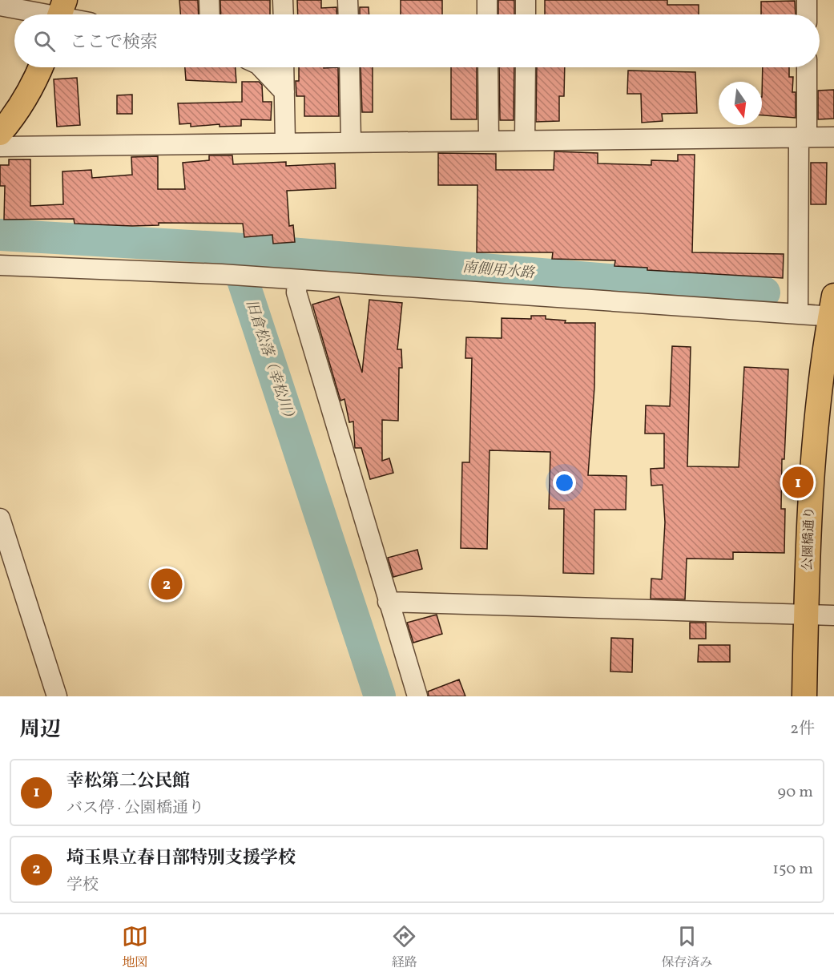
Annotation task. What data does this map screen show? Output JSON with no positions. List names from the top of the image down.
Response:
{
  "streets": {
    "main road": ["公園橋通り"]
  },
  "water": ["南側用水路", "旧倉松落（幸松川）"],
  "north": "bottom",
  "page": {
    "search": "ここで検索",
    "pins": ["1", "2"],
    "heading": ["周辺", "2件"],
    "list": [
      {
        "mark": "1",
        "name": "幸松第二公民館",
        "note": "バス停 · 公園橋通り",
        "value": "90 m"
      },
      {
        "mark": "2",
        "name": "埼玉県立春日部特別支援学校",
        "note": "学校",
        "value": "150 m"
      }
    ],
    "nav": ["地図", "経路", "保存済み"]
  }
}
